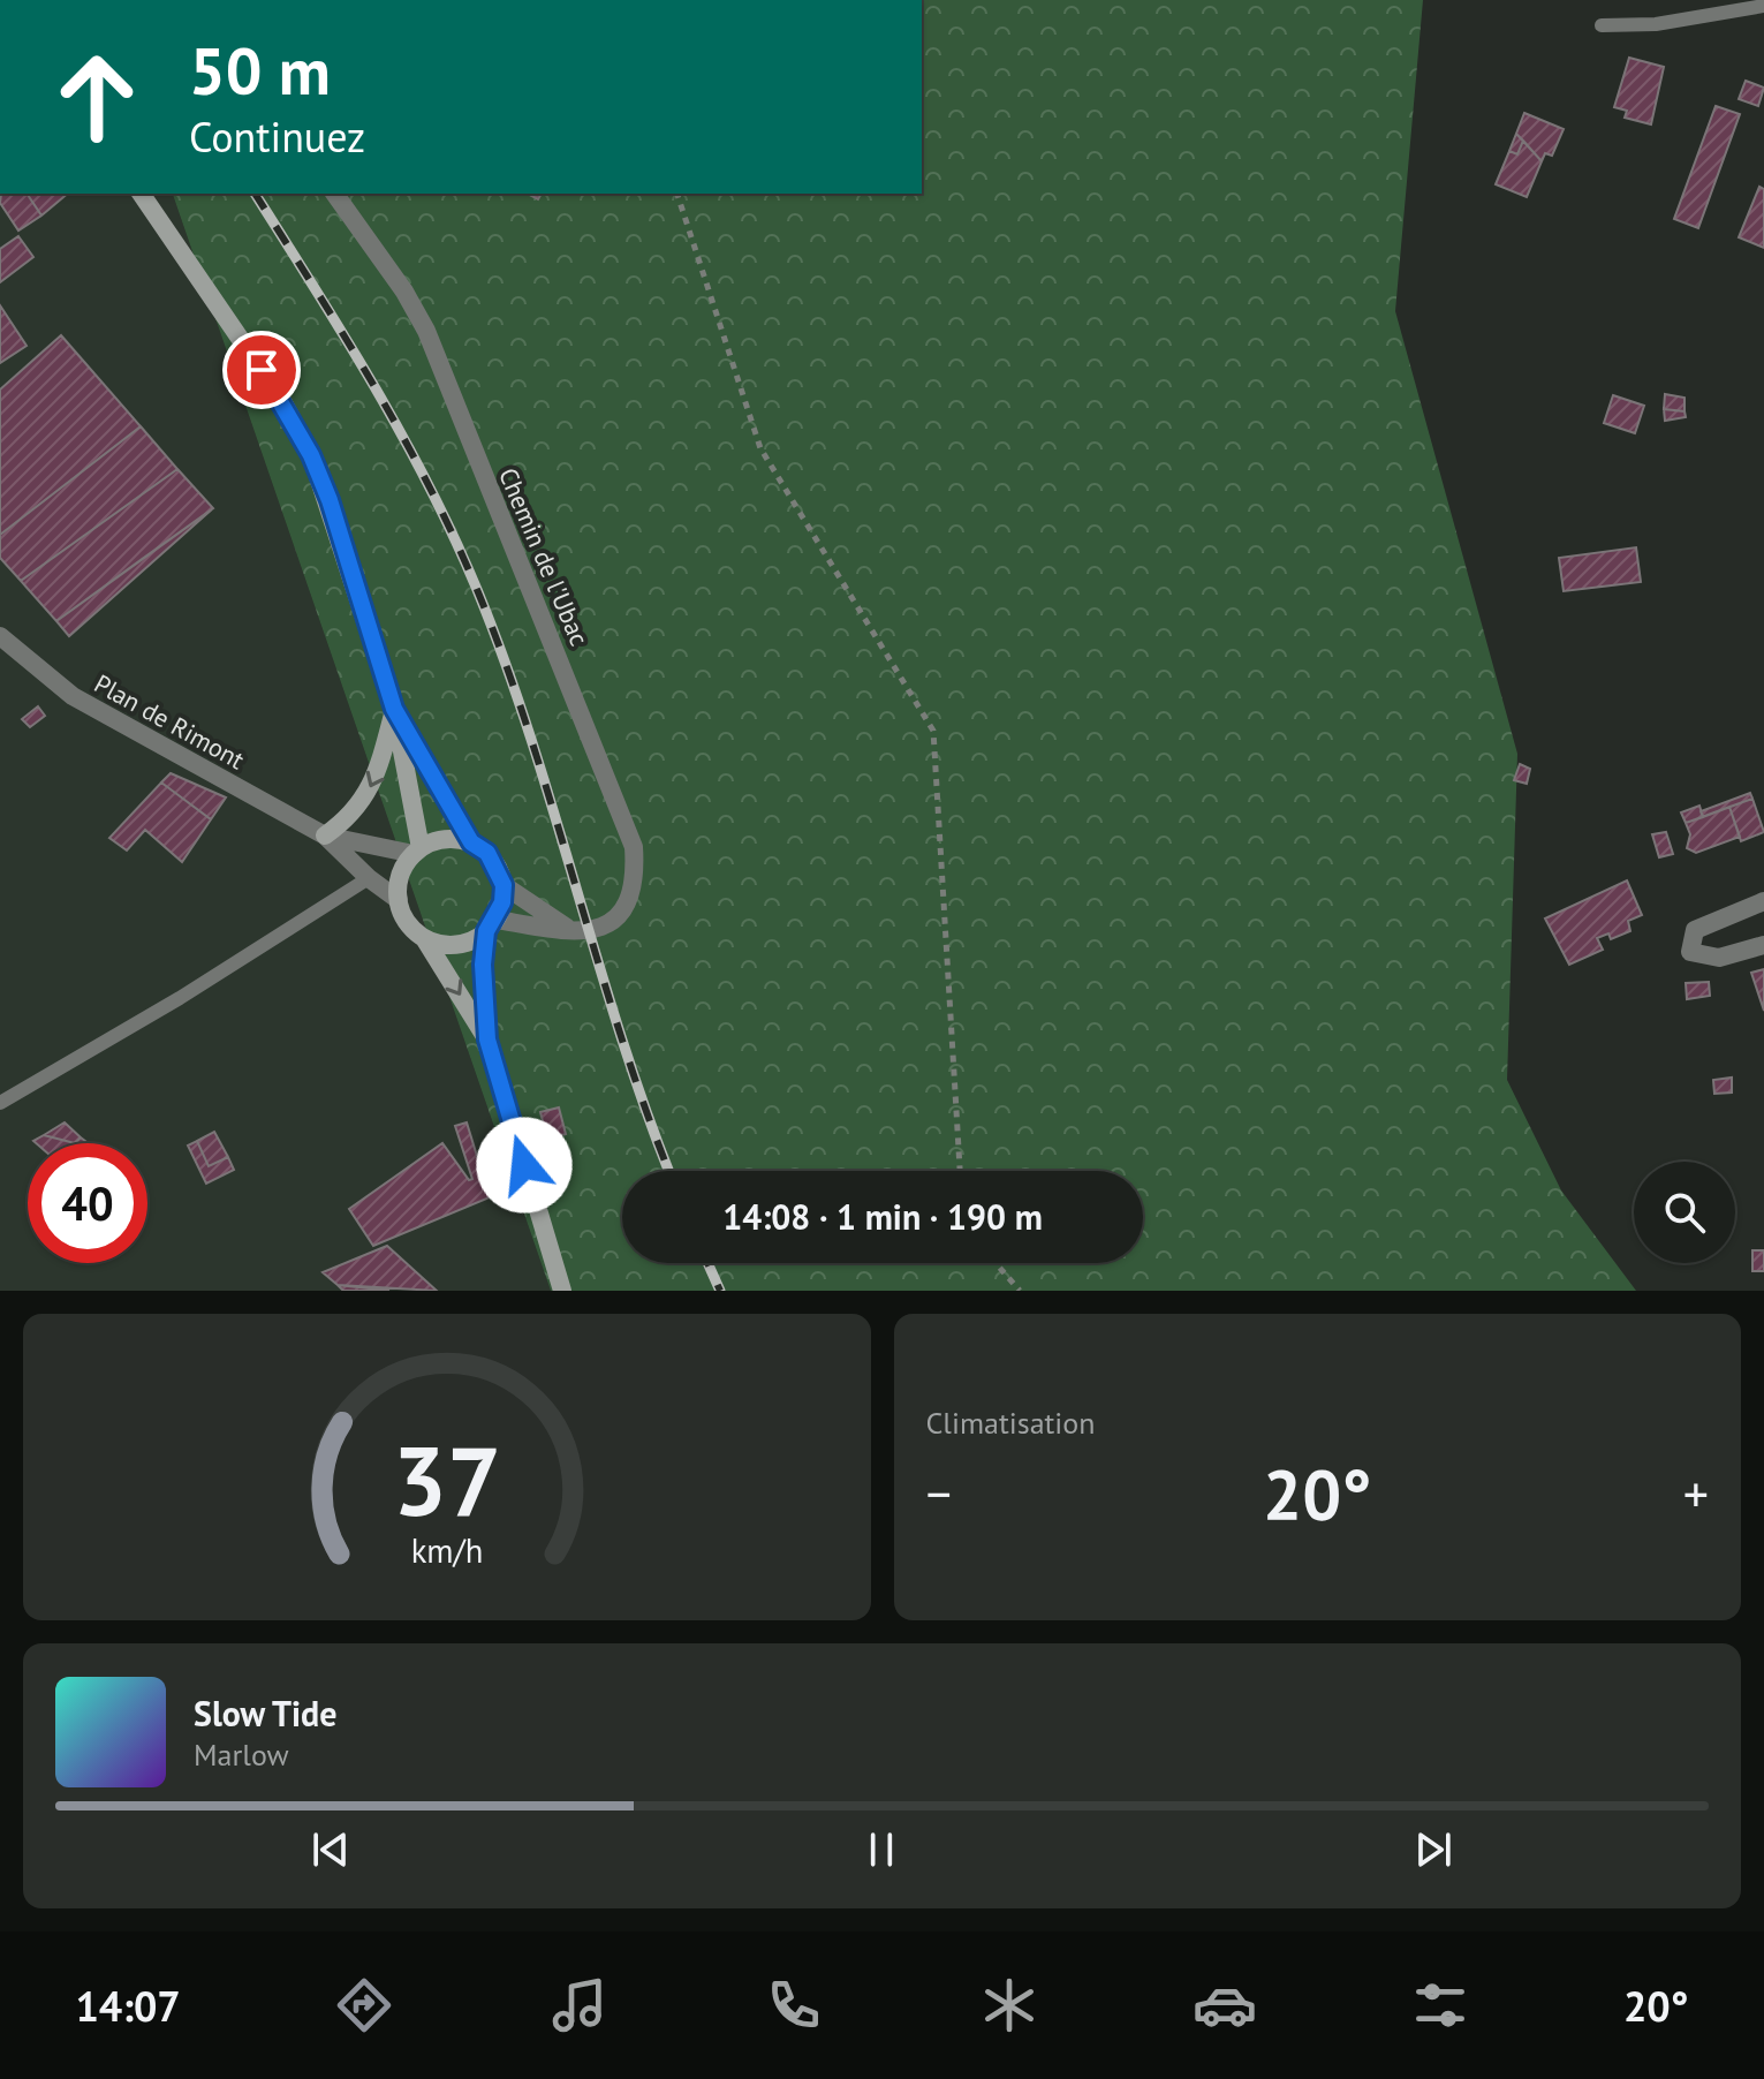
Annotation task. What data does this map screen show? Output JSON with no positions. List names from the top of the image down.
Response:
{
  "streets": {
    "street": ["Chemin de l'Ubac", "Plan de Rimont"]
  },
  "page": {
    "turn": ["50 m", "Continuez"],
    "limit": "40",
    "trip": "14:08 · 1 min · 190 m",
    "tile": "Climatisation",
    "heat": ["−", "20°", "+"],
    "song": ["Slow Tide", "Marlow"],
    "tabs": ["14:07", "20°"],
    "gauge": ["37", "km/h"]
  }
}
